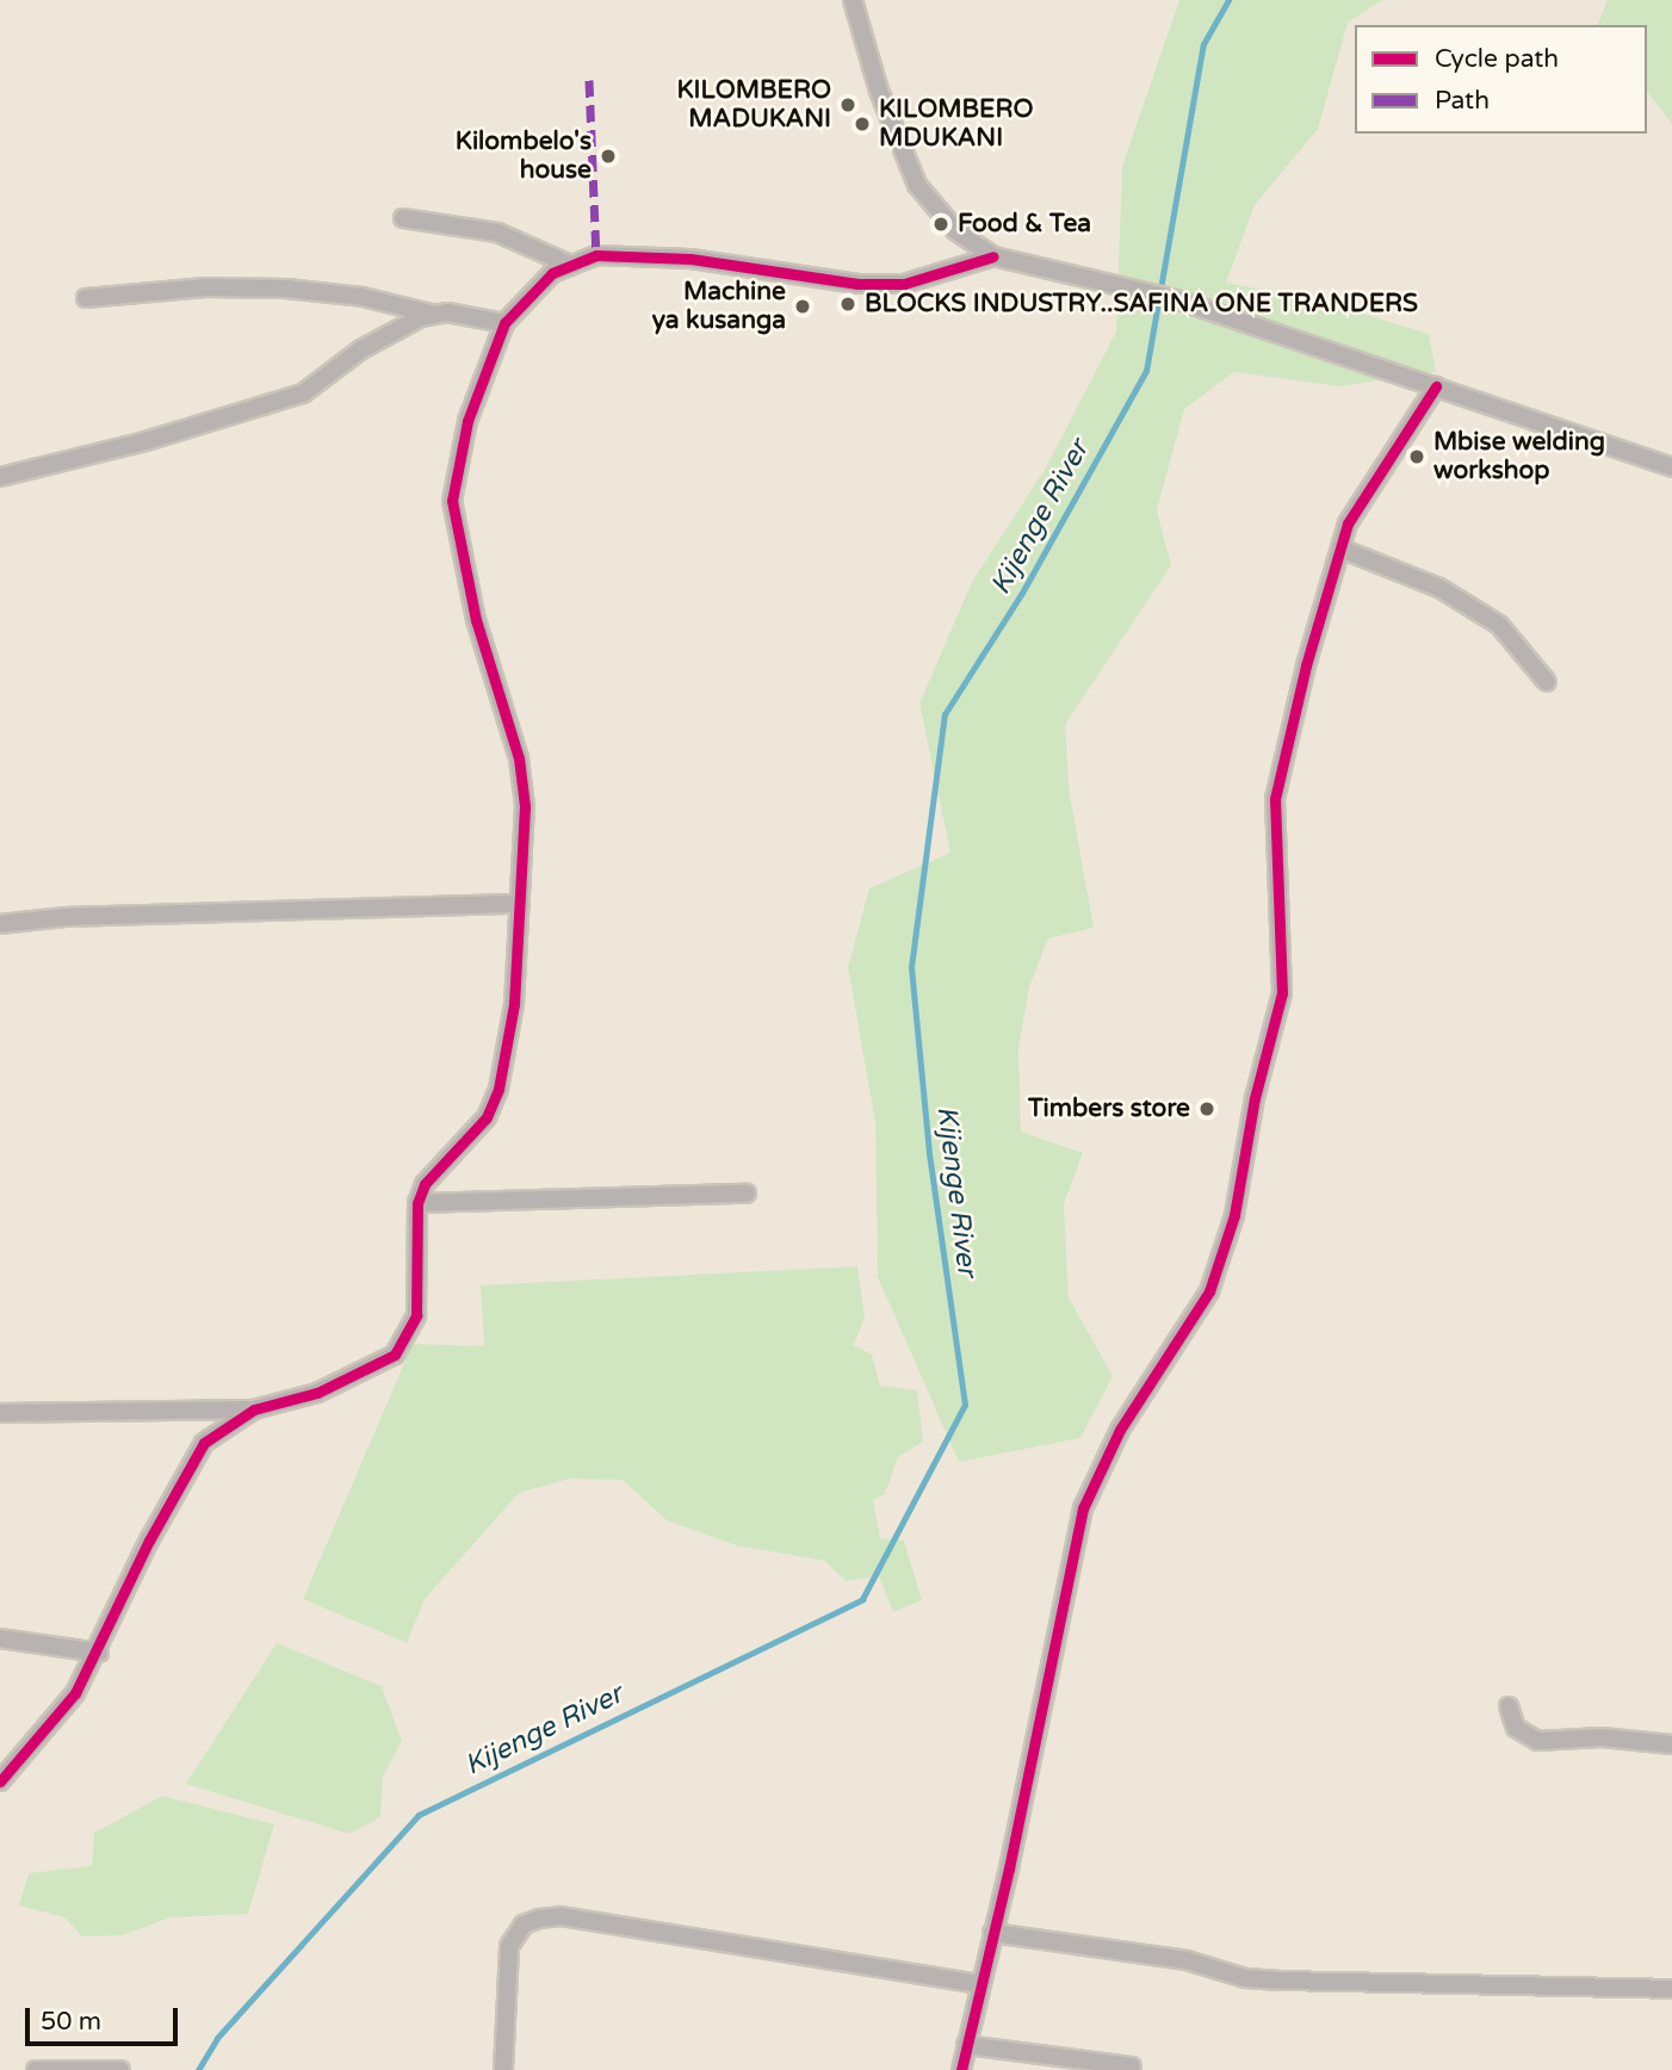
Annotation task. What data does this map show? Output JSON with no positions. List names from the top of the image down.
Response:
{
  "water": ["Kijenge River"],
  "places": [
    "KILOMBERO MADUKANI",
    "KILOMBERO MDUKANI",
    "Kilombelo's house",
    "Food & Tea",
    "BLOCKS INDUSTRY..SAFINA ONE TRANDERS",
    "Machine ya kusanga",
    "Mbise welding workshop",
    "Timbers store"
  ],
  "legend": ["Cycle path", "Path"],
  "scale_bar": "50 m"
}
